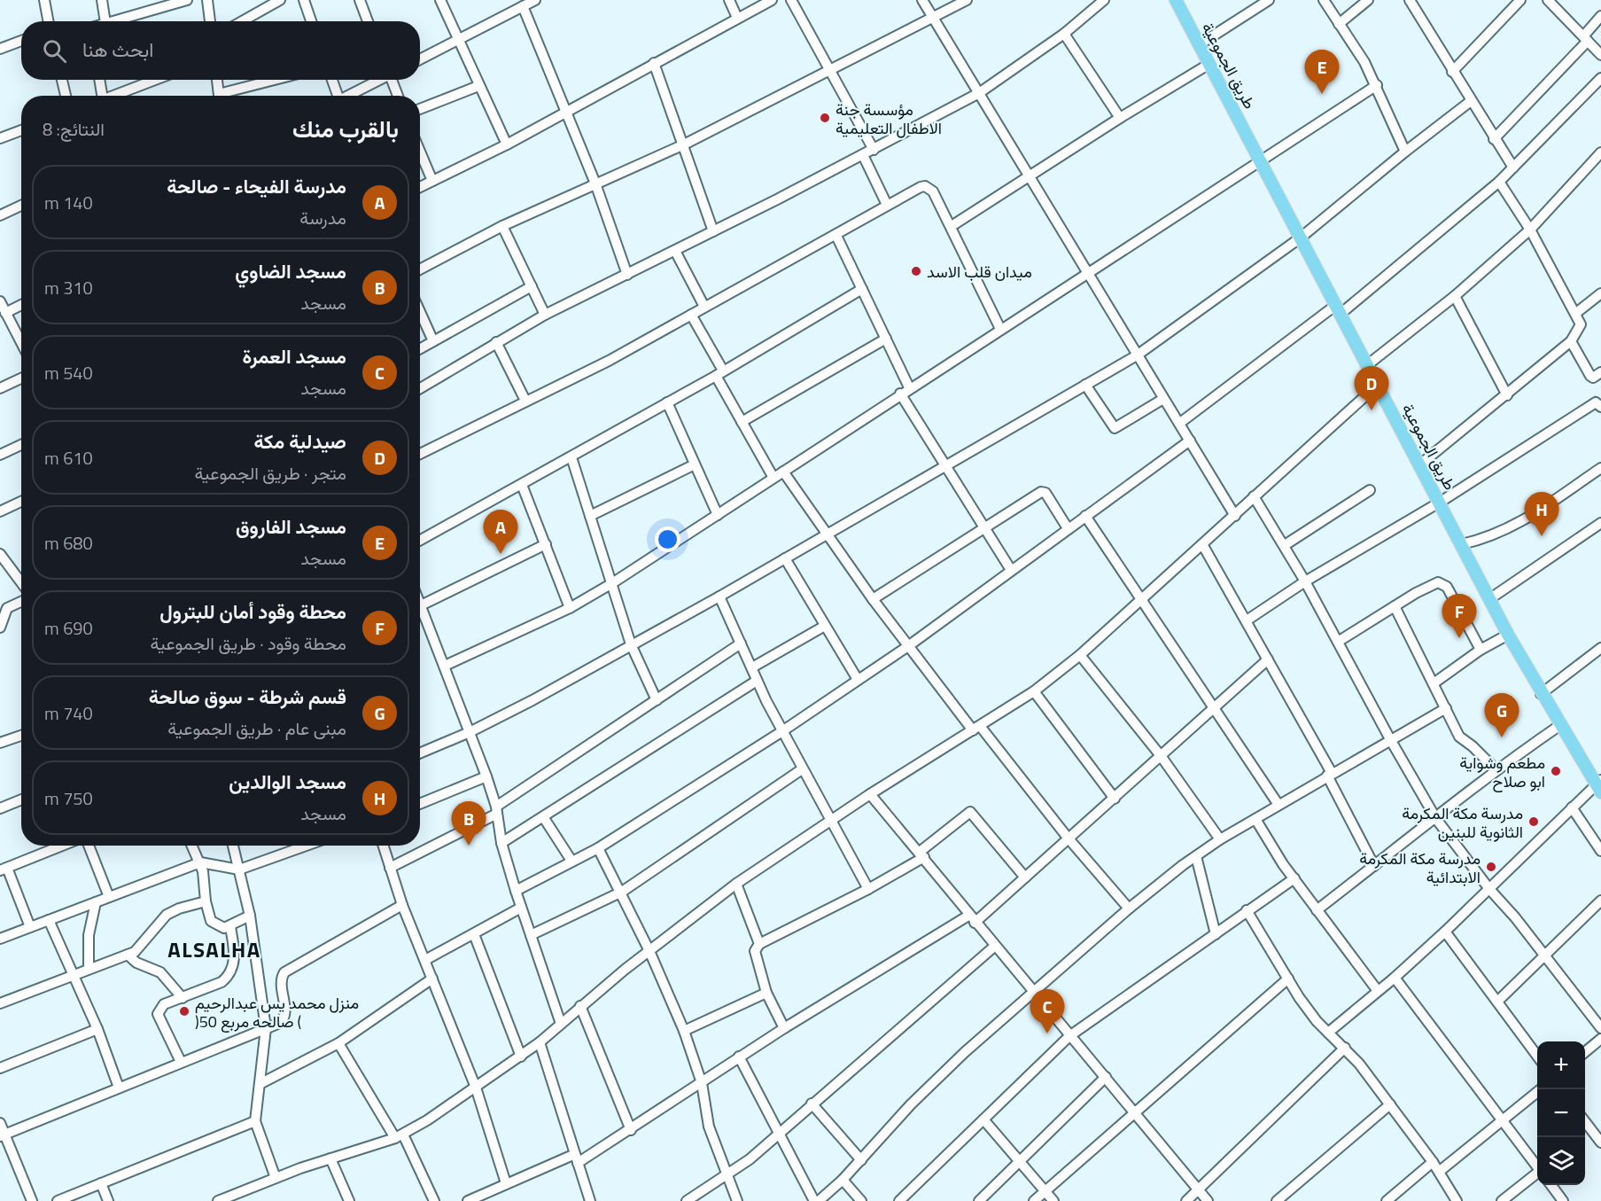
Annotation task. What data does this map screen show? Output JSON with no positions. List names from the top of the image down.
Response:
{
  "streets": {
    "main road": ["طريق الجموعية"]
  },
  "districts": ["ALSALHA"],
  "places": [
    "مؤسسة جنة الاطفال التعليمية",
    "ميدان قلب الاسد",
    "مطعم وشواية ابو صلاح",
    "مدرسة مكة المكرمة الثانوية للبنين",
    "مدرسة مكة المكرمة الابتدائية",
    "منزل محمد يس عبدالرحيم )صالحه مربع 50 ("
  ],
  "page": {
    "search": "ابحث هنا",
    "pins": [
      "E",
      "D",
      "H",
      "A",
      "F",
      "G",
      "B",
      "C"
    ],
    "heading": ["بالقرب منك", "النتائج: 8"],
    "list": [
      {
        "mark": "A",
        "name": "مدرسة الفيحاء - صالحة",
        "note": "مدرسة",
        "value": "140 m"
      },
      {
        "mark": "B",
        "name": "مسجد الضاوي",
        "note": "مسجد",
        "value": "310 m"
      },
      {
        "mark": "C",
        "name": "مسجد العمرة",
        "note": "مسجد",
        "value": "540 m"
      },
      {
        "mark": "D",
        "name": "صيدلية مكة",
        "note": "متجر · طريق الجموعية",
        "value": "610 m"
      },
      {
        "mark": "E",
        "name": "مسجد الفاروق",
        "note": "مسجد",
        "value": "680 m"
      },
      {
        "mark": "F",
        "name": "محطة وقود أمان للبترول",
        "note": "محطة وقود · طريق الجموعية",
        "value": "690 m"
      },
      {
        "mark": "G",
        "name": "قسم شرطة - سوق صالحة",
        "note": "مبنى عام · طريق الجموعية",
        "value": "740 m"
      },
      {
        "mark": "H",
        "name": "مسجد الوالدين",
        "note": "مسجد",
        "value": "750 m"
      }
    ],
    "map_buttons": ["+", "−"]
  }
}
